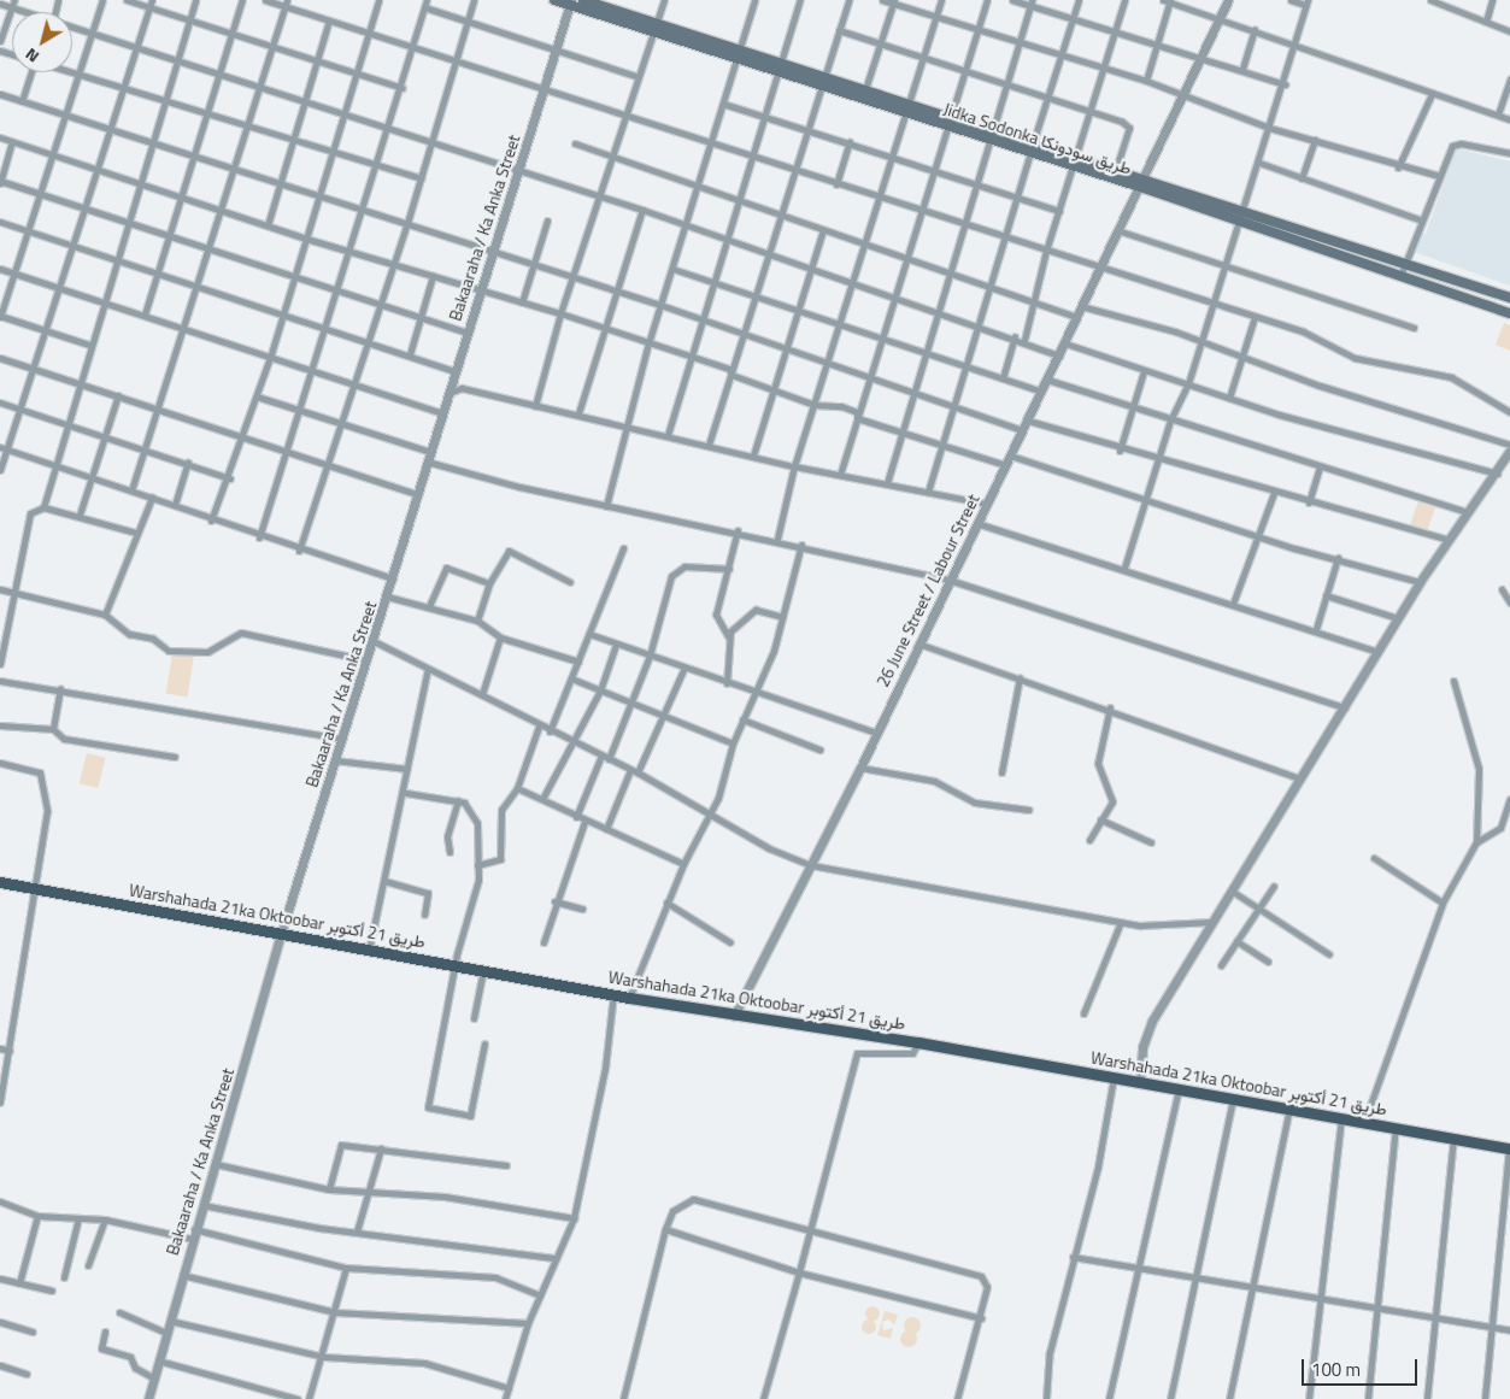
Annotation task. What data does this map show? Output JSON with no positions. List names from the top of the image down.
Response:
{
  "streets": {
    "main road": ["Jidka Sodonka طريق سودونكا", "Warshahada 21ka Oktoobar طريق 21 أكتوبر"],
    "street": ["Bakaaraha / Ka Anka Street", "26 June Street / Labour Street"]
  },
  "crossings": [
    ["Jidka Sodonka طريق سودونكا", "Bakaaraha / Ka Anka Street"],
    ["Jidka Sodonka طريق سودونكا", "26 June Street / Labour Street"],
    ["Bakaaraha / Ka Anka Street", "Warshahada 21ka Oktoobar طريق 21 أكتوبر"],
    ["26 June Street / Labour Street", "Warshahada 21ka Oktoobar طريق 21 أكتوبر"]
  ],
  "scale_bar": "100 m",
  "north": "bottom left"
}
